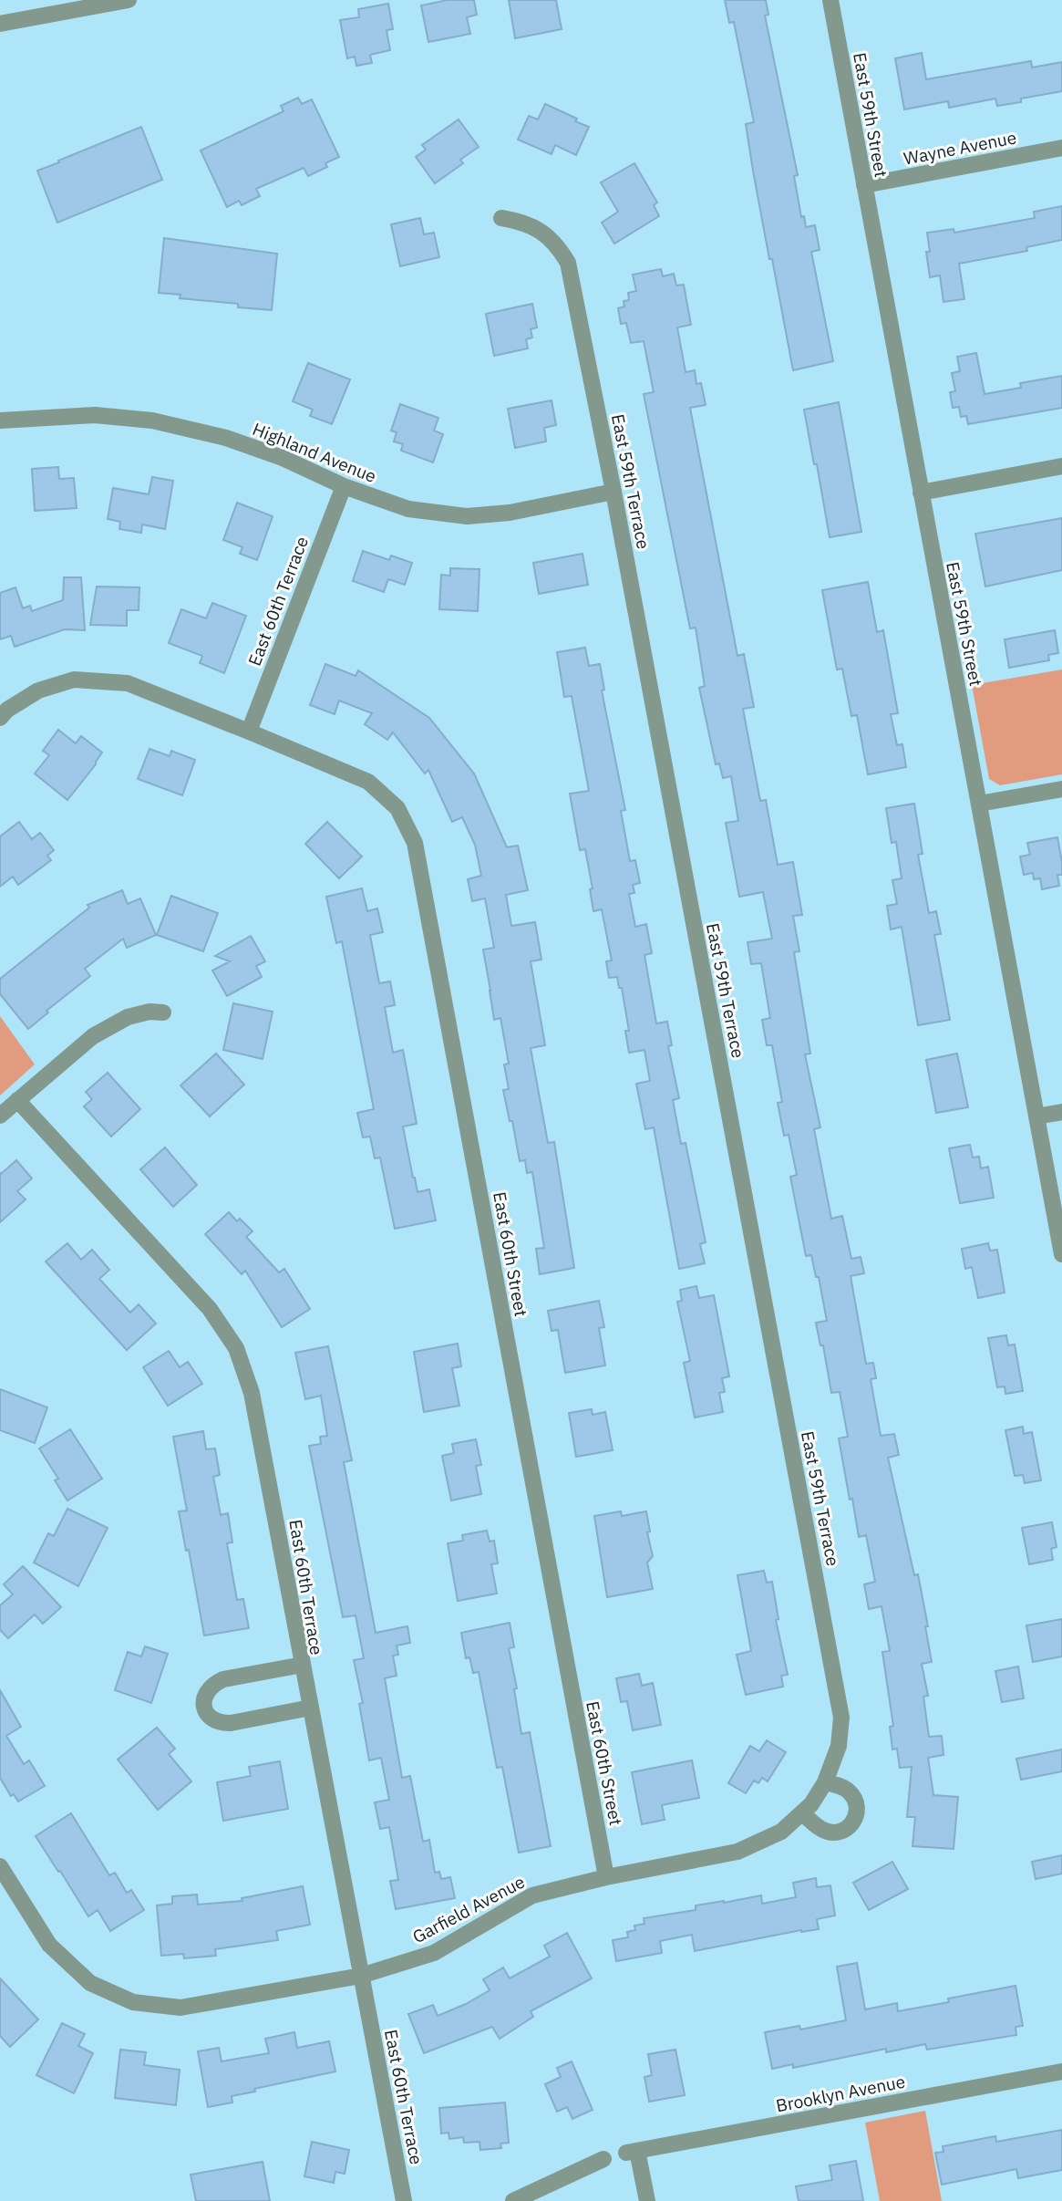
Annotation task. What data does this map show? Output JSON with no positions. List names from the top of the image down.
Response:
{
  "streets": {
    "street": [
      "East 59th Street",
      "Wayne Avenue",
      "Highland Avenue",
      "East 59th Terrace",
      "East 60th Terrace",
      "East 60th Street",
      "Garfield Avenue",
      "Brooklyn Avenue"
    ]
  },
  "crossings": [
    ["East 59th Street", "Wayne Avenue"],
    ["Highland Avenue", "East 59th Terrace"],
    ["Highland Avenue", "East 60th Terrace"],
    ["East 59th Terrace", "Garfield Avenue"],
    ["East 60th Terrace", "East 60th Street"],
    ["East 60th Terrace", "Garfield Avenue"],
    ["East 60th Street", "Garfield Avenue"]
  ]
}
